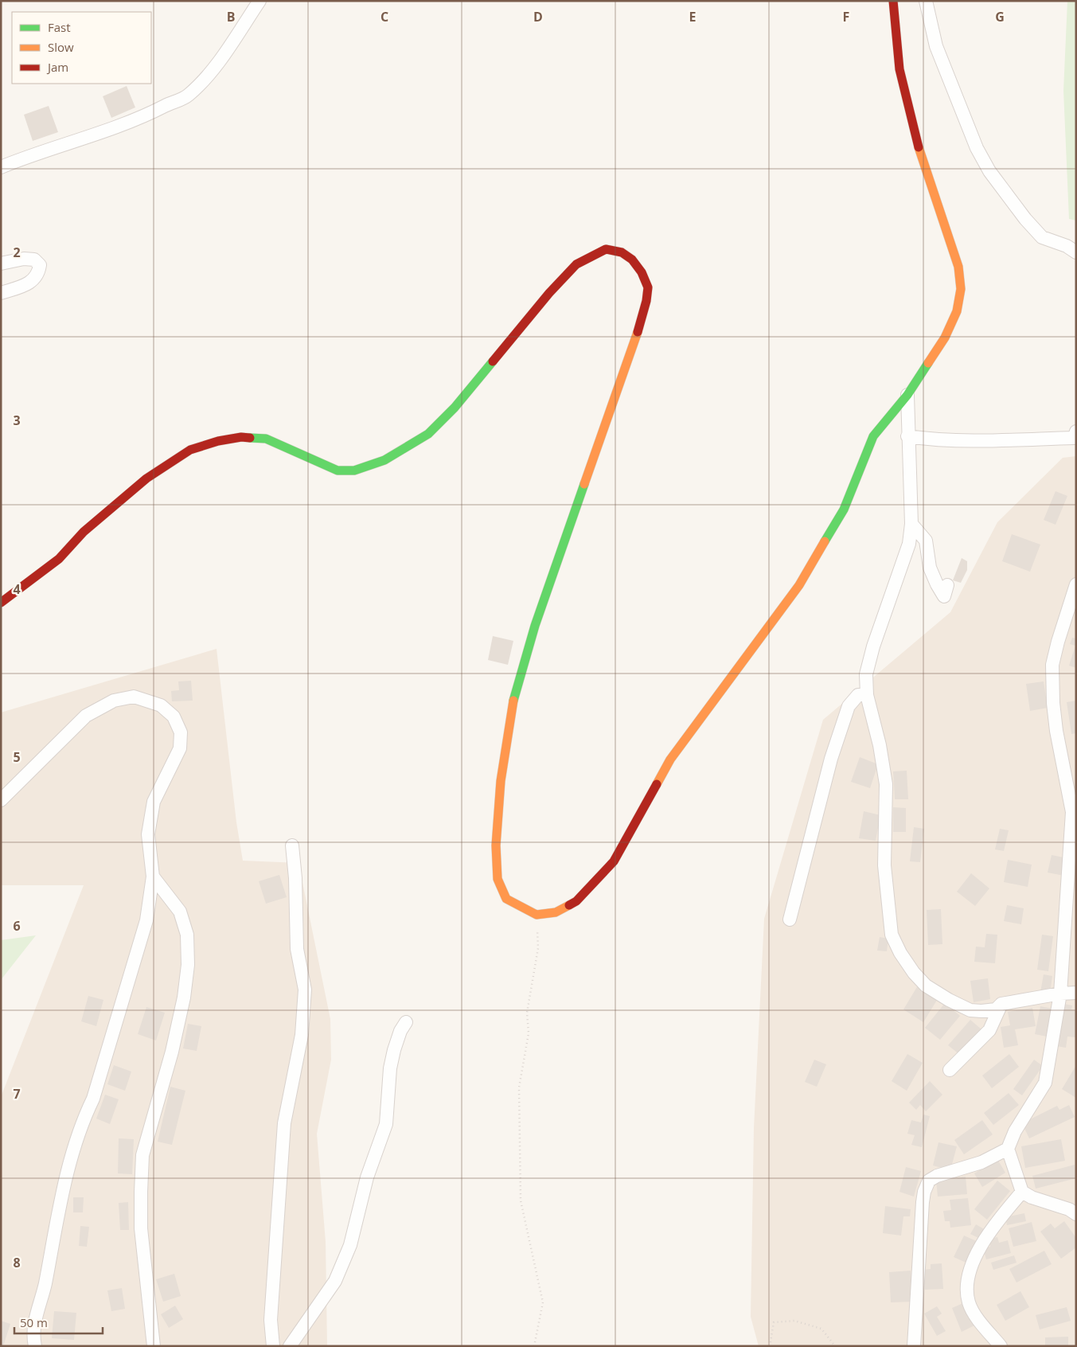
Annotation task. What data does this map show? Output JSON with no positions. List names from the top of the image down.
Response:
{
  "legend": ["Fast", "Slow", "Jam"],
  "scale_bar": "50 m",
  "grid": {
    "columns": [
      "B",
      "C",
      "D",
      "E",
      "F",
      "G"
    ],
    "rows": [
      "2",
      "3",
      "4",
      "5",
      "6",
      "7",
      "8"
    ]
  }
}
